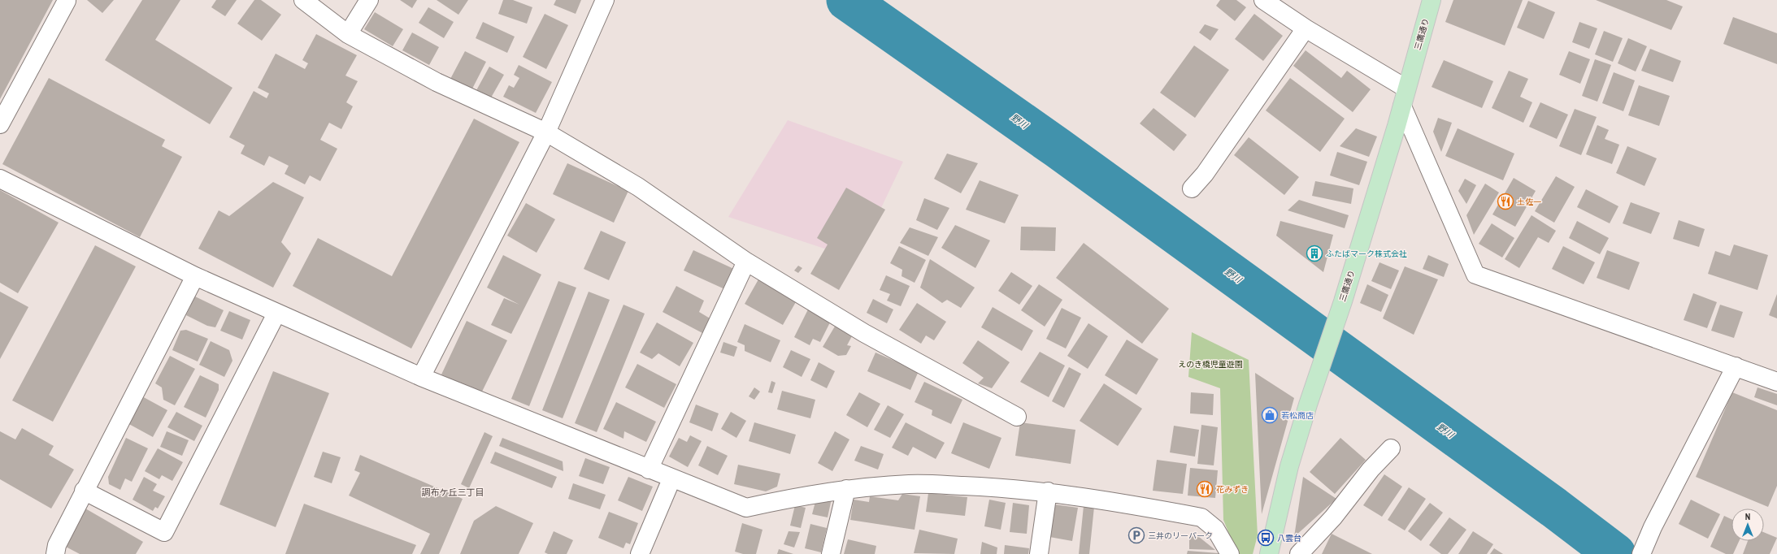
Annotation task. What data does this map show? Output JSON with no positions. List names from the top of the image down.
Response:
{
  "streets": {
    "main road": ["三鷹通り"]
  },
  "districts": ["調布ケ丘三丁目"],
  "water": ["野川"],
  "parks": ["えのき橋児童遊園"],
  "places": {
    "restaurant": ["土佐一", "花みずき"],
    "building": ["ふたばマーク株式会社"],
    "shop": ["若松商店"],
    "parking": ["三井のリーパーク"],
    "bus stop": ["八雲台"]
  },
  "north": "top"
}
